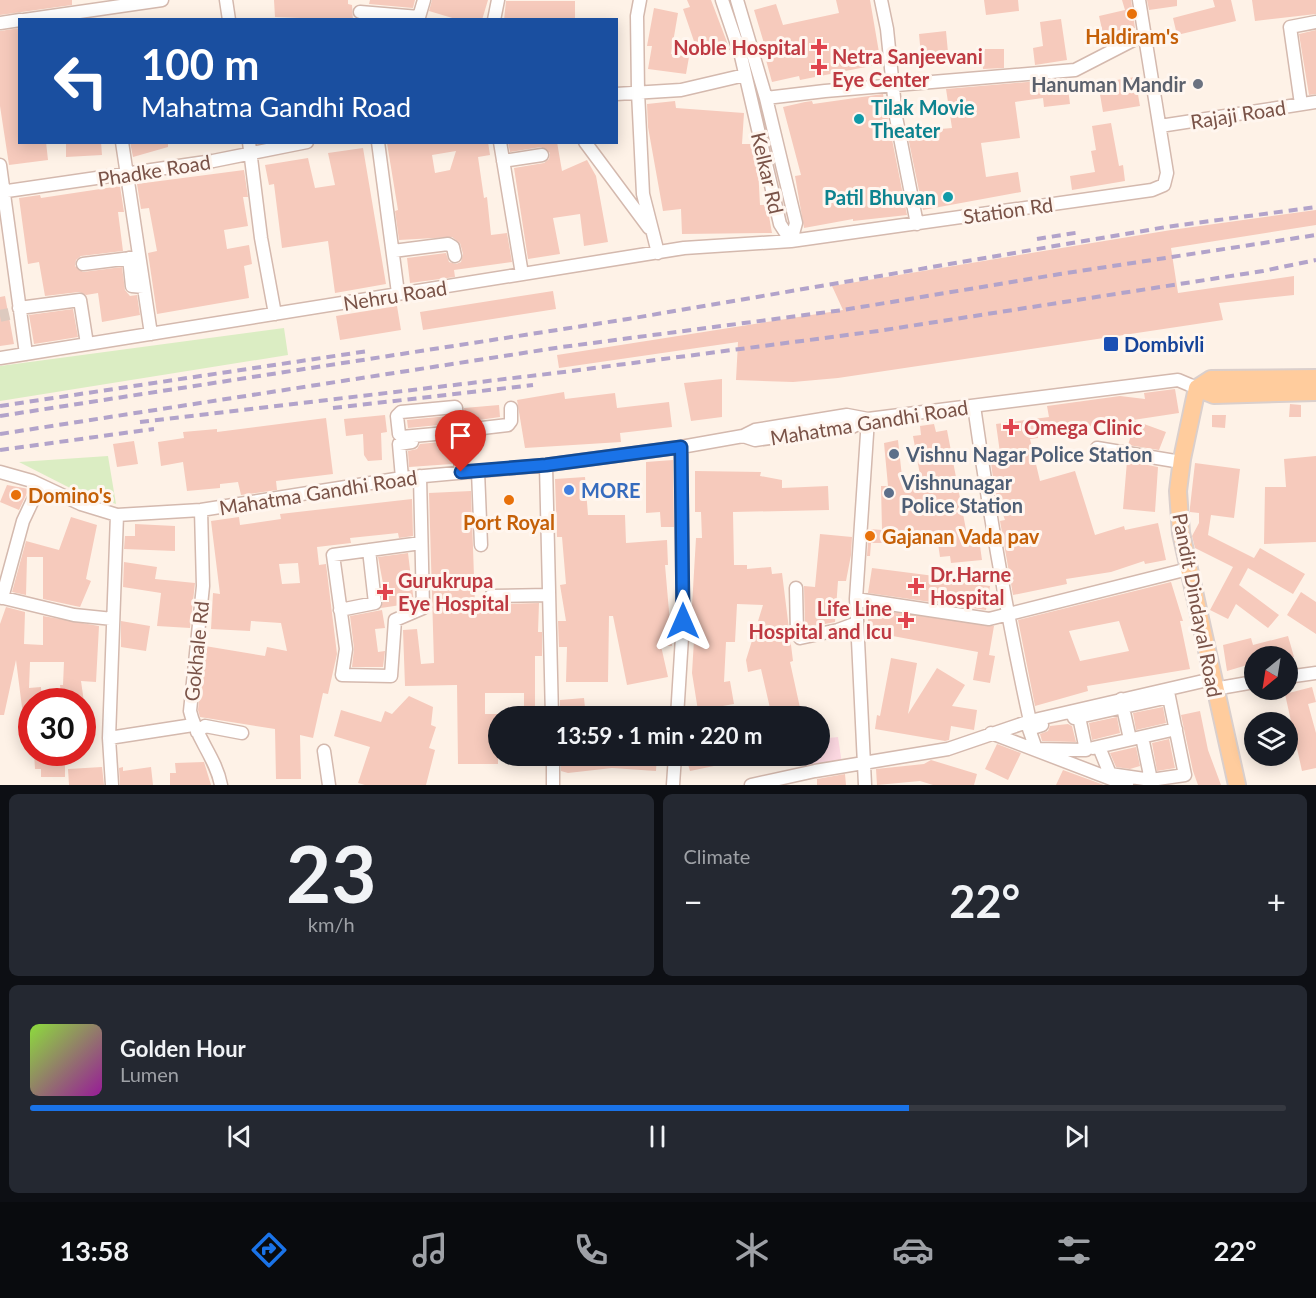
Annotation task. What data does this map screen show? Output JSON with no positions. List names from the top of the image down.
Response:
{
  "streets": {
    "main road": ["Mahatma Gandhi Road", "Pandit Dindayal Road"],
    "street": [
      "Rajaji Road",
      "Phadke Road",
      "Kelkar Rd",
      "Station Rd",
      "Nehru Road",
      "Gokhale Rd"
    ]
  },
  "crossings": [
    ["Rajaji Road", "Station Rd"],
    ["Kelkar Rd", "Station Rd"],
    ["Kelkar Rd", "Nehru Road"],
    ["Station Rd", "Nehru Road"],
    ["Mahatma Gandhi Road", "Pandit Dindayal Road"],
    ["Mahatma Gandhi Road", "Gokhale Rd"]
  ],
  "places": {
    "other": [
      "Haldiram's",
      "Hanuman Mandir",
      "Tilak Movie Theater",
      "Patil Bhuvan",
      "Vishnu Nagar Police Station",
      "MORE",
      "Vishnunagar Police Station",
      "Domino's",
      "Port Royal",
      "Gajanan Vada pav"
    ],
    "health": [
      "Noble Hospital",
      "Netra Sanjeevani Eye Center",
      "Omega Clinic",
      "Dr.Harne Hospital",
      "Gurukrupa Eye Hospital",
      "Life Line Hospital and Icu"
    ],
    "transit": ["Dombivli"]
  },
  "north": "bottom left",
  "page": {
    "turn": ["100 m", "Mahatma Gandhi Road"],
    "limit": "30",
    "trip": "13:59 · 1 min · 220 m",
    "tile": [
      ["23", "km/h"],
      "Climate"
    ],
    "heat": ["−", "22°", "+"],
    "song": ["Golden Hour", "Lumen"],
    "tabs": ["13:58", "22°"]
  }
}
